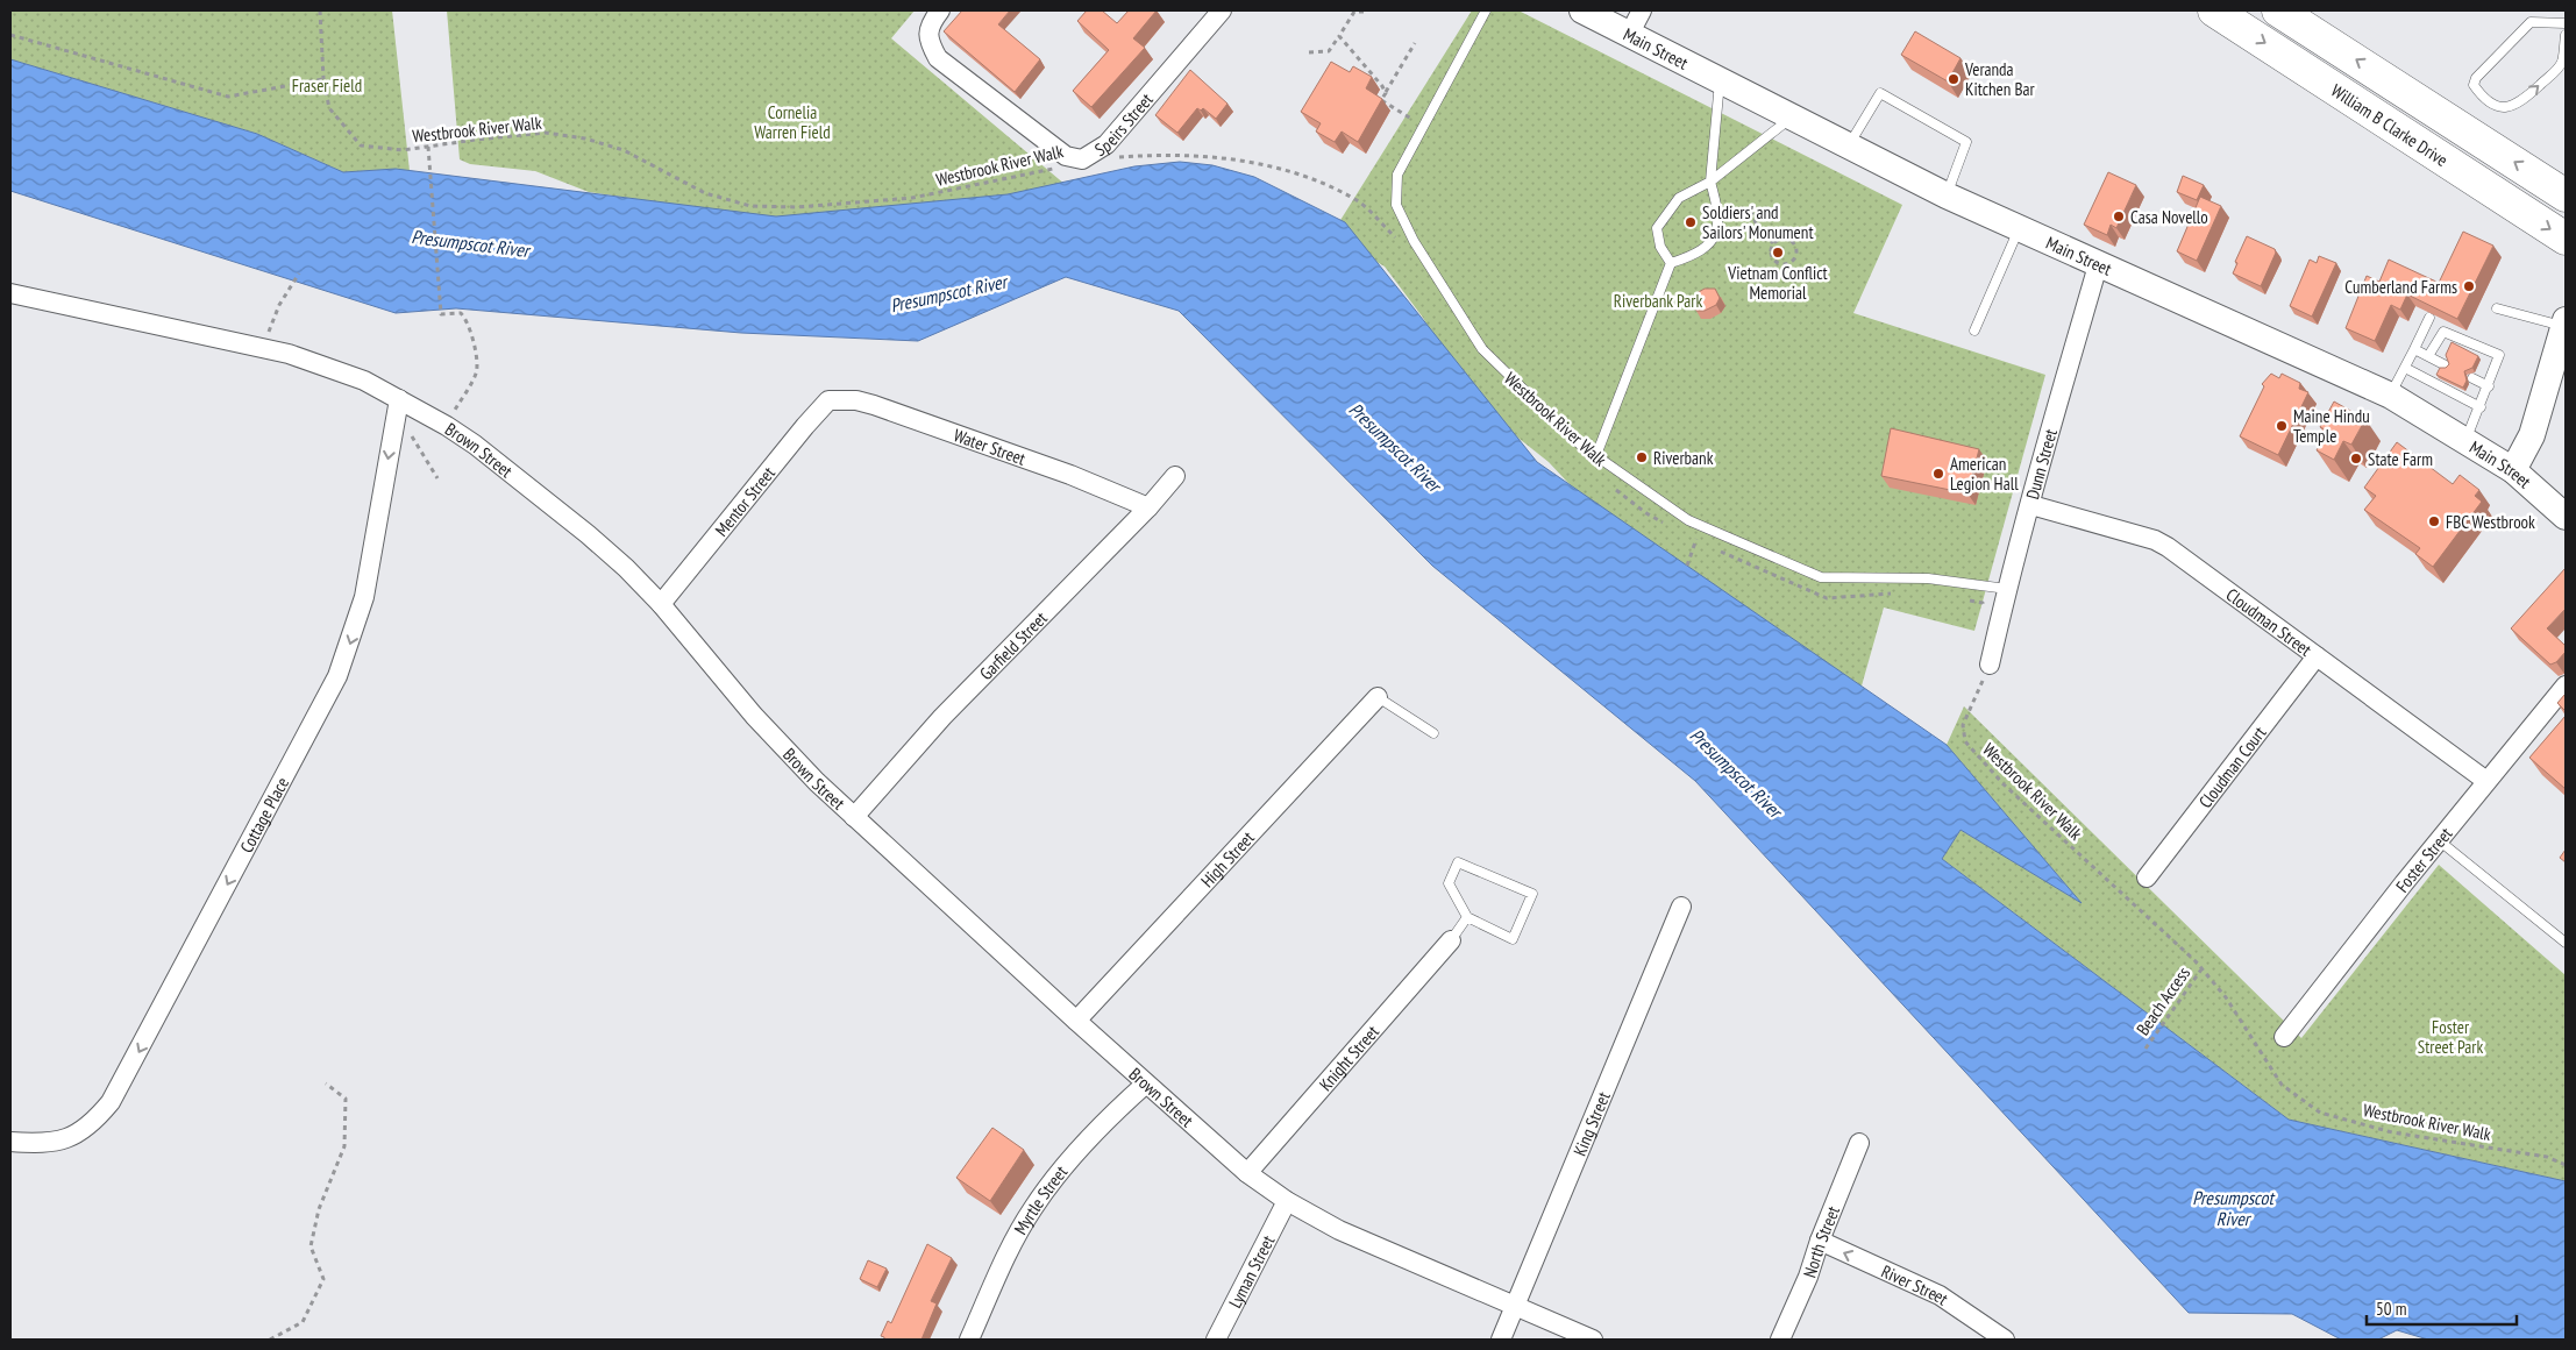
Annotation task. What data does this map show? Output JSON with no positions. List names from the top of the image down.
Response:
{
  "streets": {
    "highway": ["William B Clarke Drive"],
    "main road": ["Main Street"],
    "street": [
      "Speirs Street",
      "Water Street",
      "Brown Street",
      "Dunn Street",
      "Mentor Street",
      "Cloudman Street",
      "Garfield Street",
      "Cloudman Court",
      "Cottage Place",
      "High Street",
      "Foster Street",
      "Knight Street",
      "King Street",
      "Myrtle Street",
      "North Street",
      "Lyman Street",
      "River Street"
    ],
    "path": ["Westbrook River Walk", "Beach Access"]
  },
  "crossings": [
    ["Main Street", "Dunn Street"],
    ["Speirs Street", "Westbrook River Walk"],
    ["Westbrook River Walk", "Dunn Street"],
    ["Westbrook River Walk", "Beach Access"],
    ["Water Street", "Mentor Street"],
    ["Water Street", "Garfield Street"],
    ["Brown Street", "Mentor Street"],
    ["Brown Street", "Garfield Street"],
    ["Brown Street", "Cottage Place"],
    ["Brown Street", "High Street"],
    ["Brown Street", "Knight Street"],
    ["Brown Street", "King Street"],
    ["Brown Street", "Myrtle Street"],
    ["Brown Street", "Lyman Street"],
    ["Dunn Street", "Cloudman Street"],
    ["Cloudman Street", "Cloudman Court"],
    ["Cloudman Street", "Foster Street"],
    ["North Street", "River Street"]
  ],
  "one_way": ["Cottage Place", "River Street"],
  "water": ["Presumpscot River"],
  "parks": [
    "Fraser Field",
    "Cornelia Warren Field",
    "Riverbank Park",
    "Foster Street Park"
  ],
  "places": [
    "Veranda Kitchen Bar",
    "Casa Novello",
    "Soldiers' and Sailors' Monument",
    "Vietnam Conflict Memorial",
    "Cumberland Farms",
    "Maine Hindu Temple",
    "Riverbank",
    "State Farm",
    "American Legion Hall",
    "FBC Westbrook"
  ],
  "scale_bar": "50 m"
}
